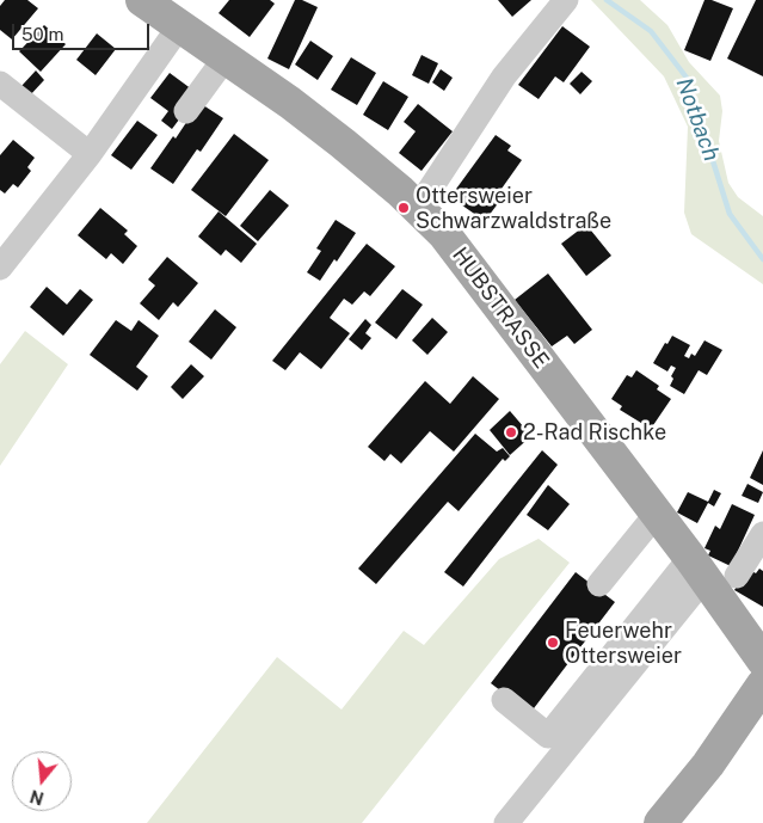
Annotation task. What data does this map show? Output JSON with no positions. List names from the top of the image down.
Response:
{
  "streets": {
    "main road": ["HUBSTRASSE"]
  },
  "water": ["Notbach"],
  "places": ["Ottersweier Schwarzwaldstraße", "2-Rad Rischke", "Feuerwehr Ottersweier"],
  "scale_bar": "50 m",
  "north": "bottom"
}
